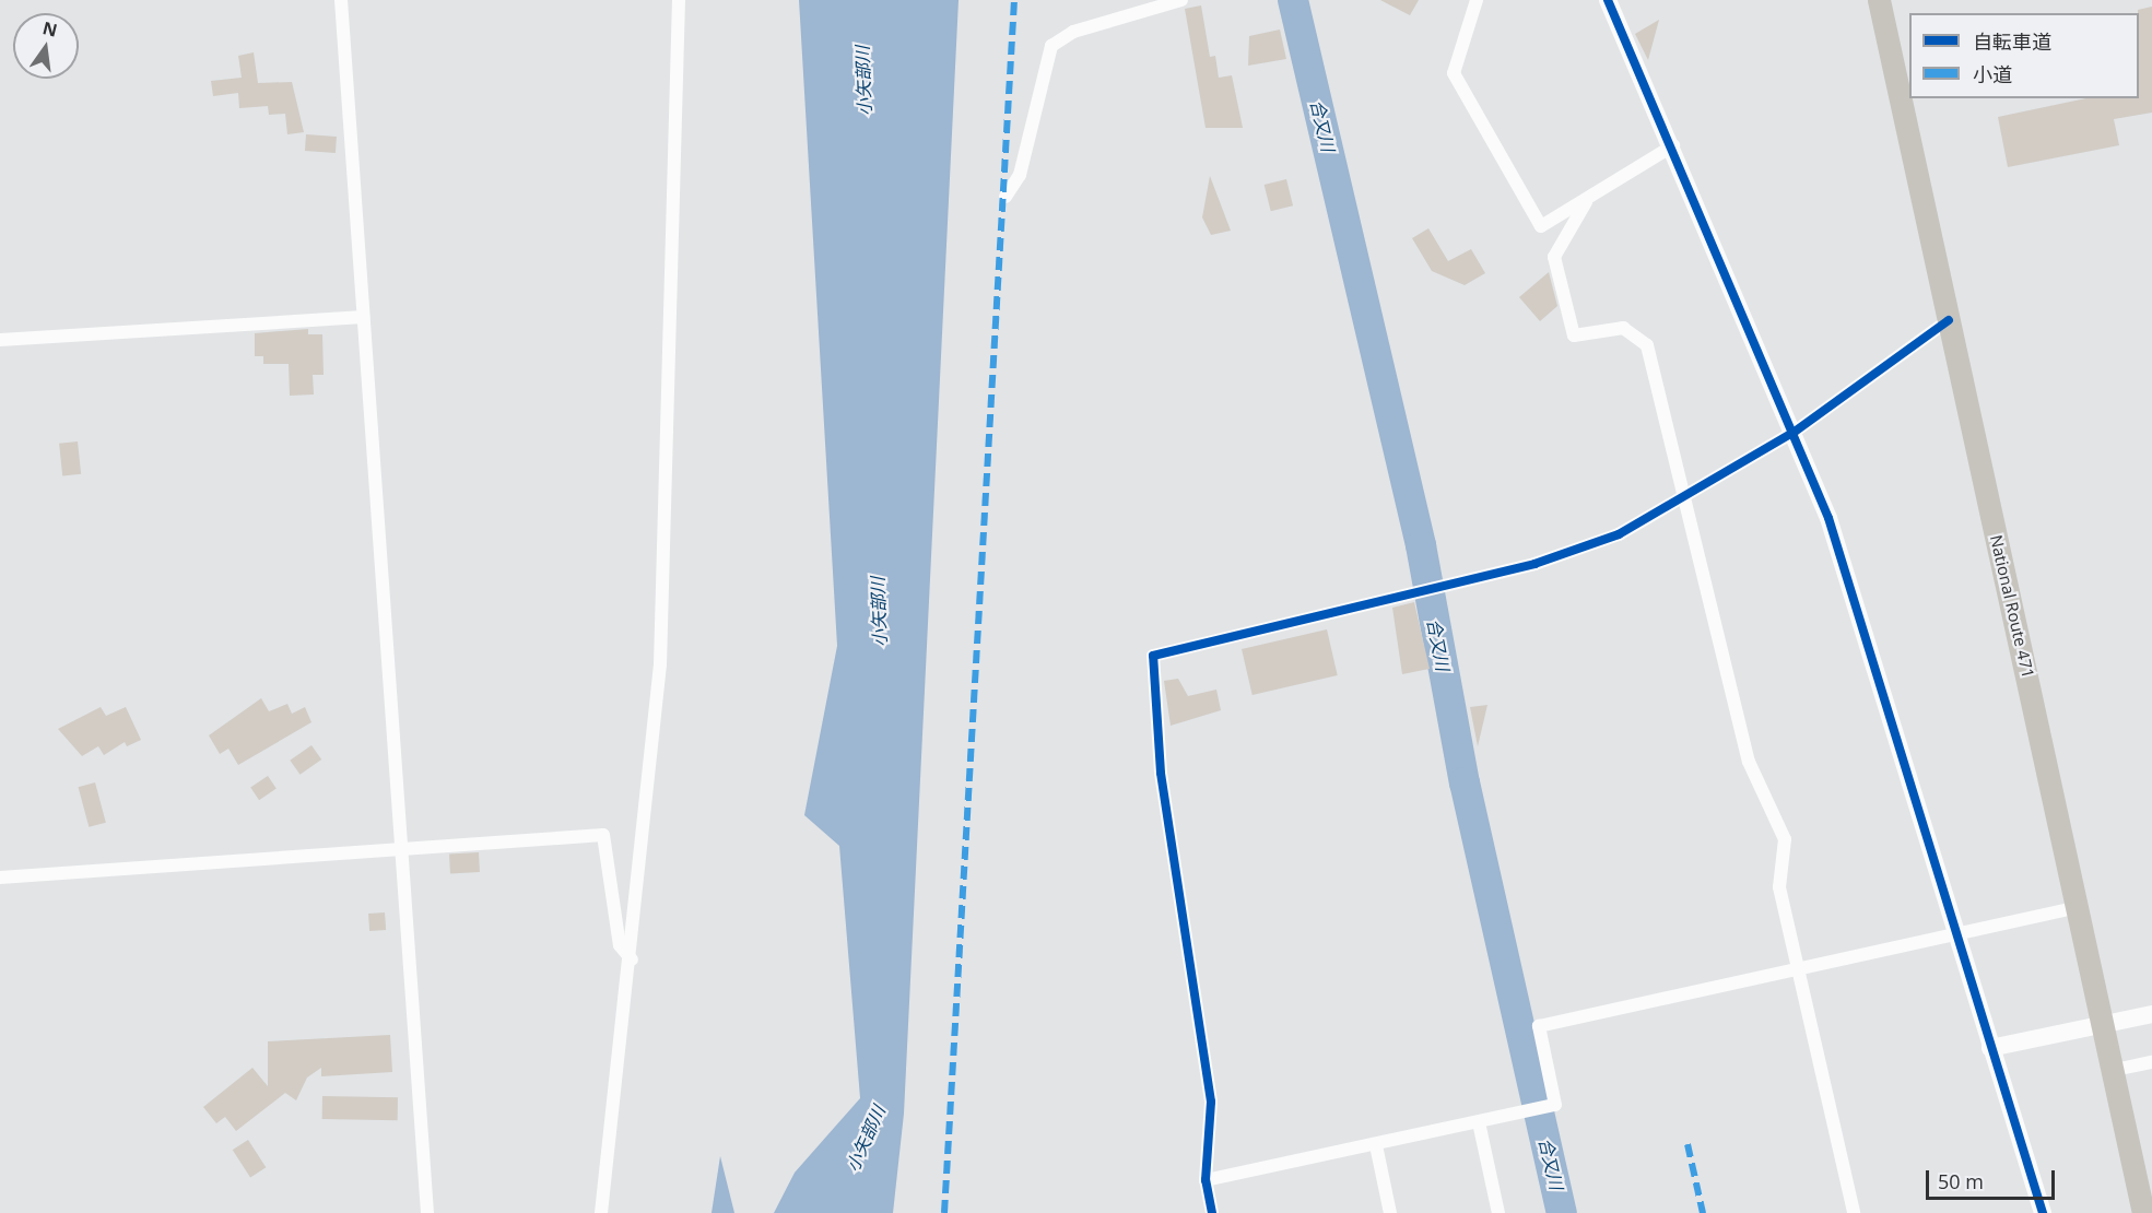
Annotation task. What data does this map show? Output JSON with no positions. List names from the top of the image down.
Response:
{
  "streets": {
    "highway": ["National Route 471"]
  },
  "water": ["小矢部川", "合又川"],
  "legend": ["自転車道", "小道"],
  "scale_bar": "50 m",
  "north": "top"
}
